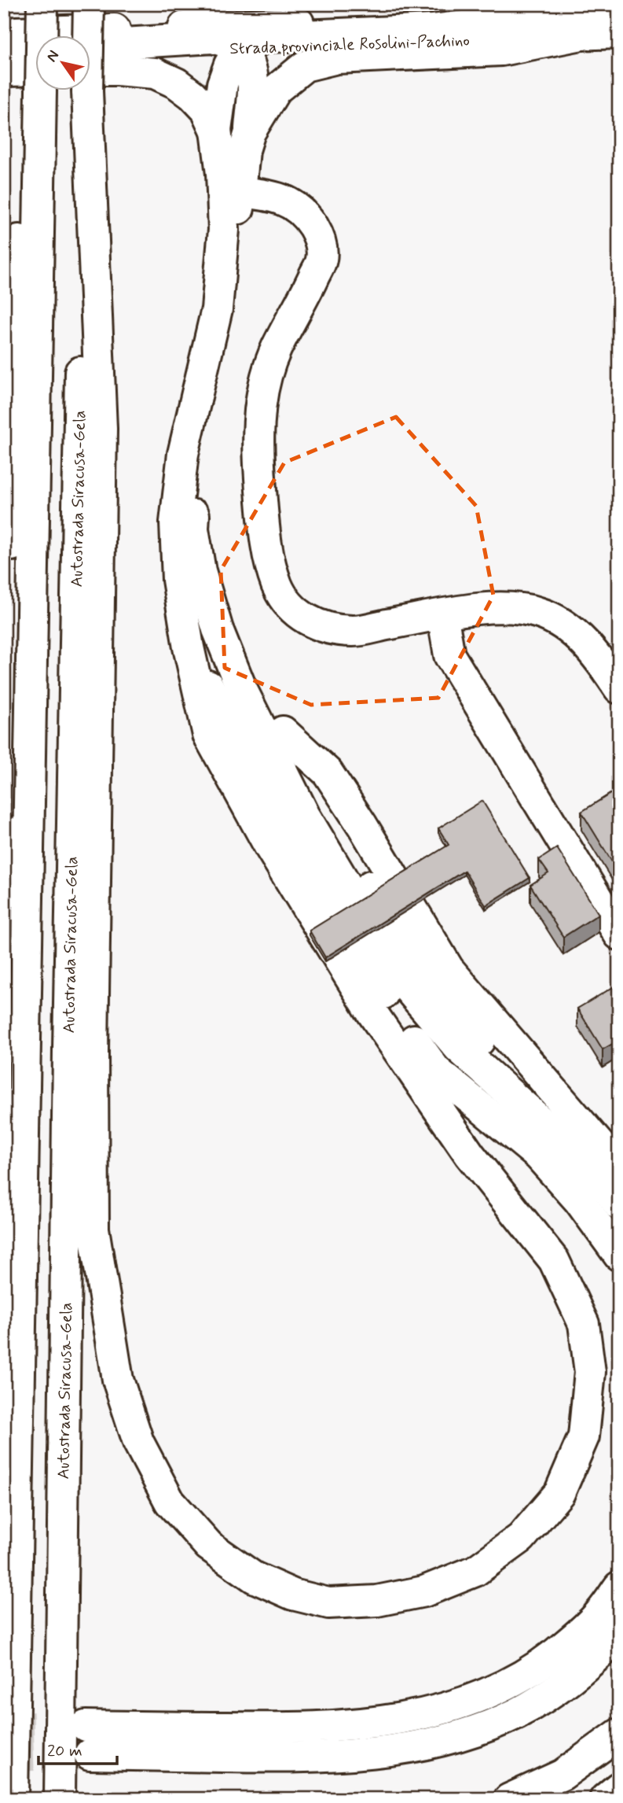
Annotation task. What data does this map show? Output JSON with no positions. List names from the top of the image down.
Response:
{
  "streets": {
    "main road": ["Strada provinciale Rosolini-Pachino", "Autostrada Siracusa-Gela"]
  },
  "scale_bar": "20 m",
  "north": "top left"
}
